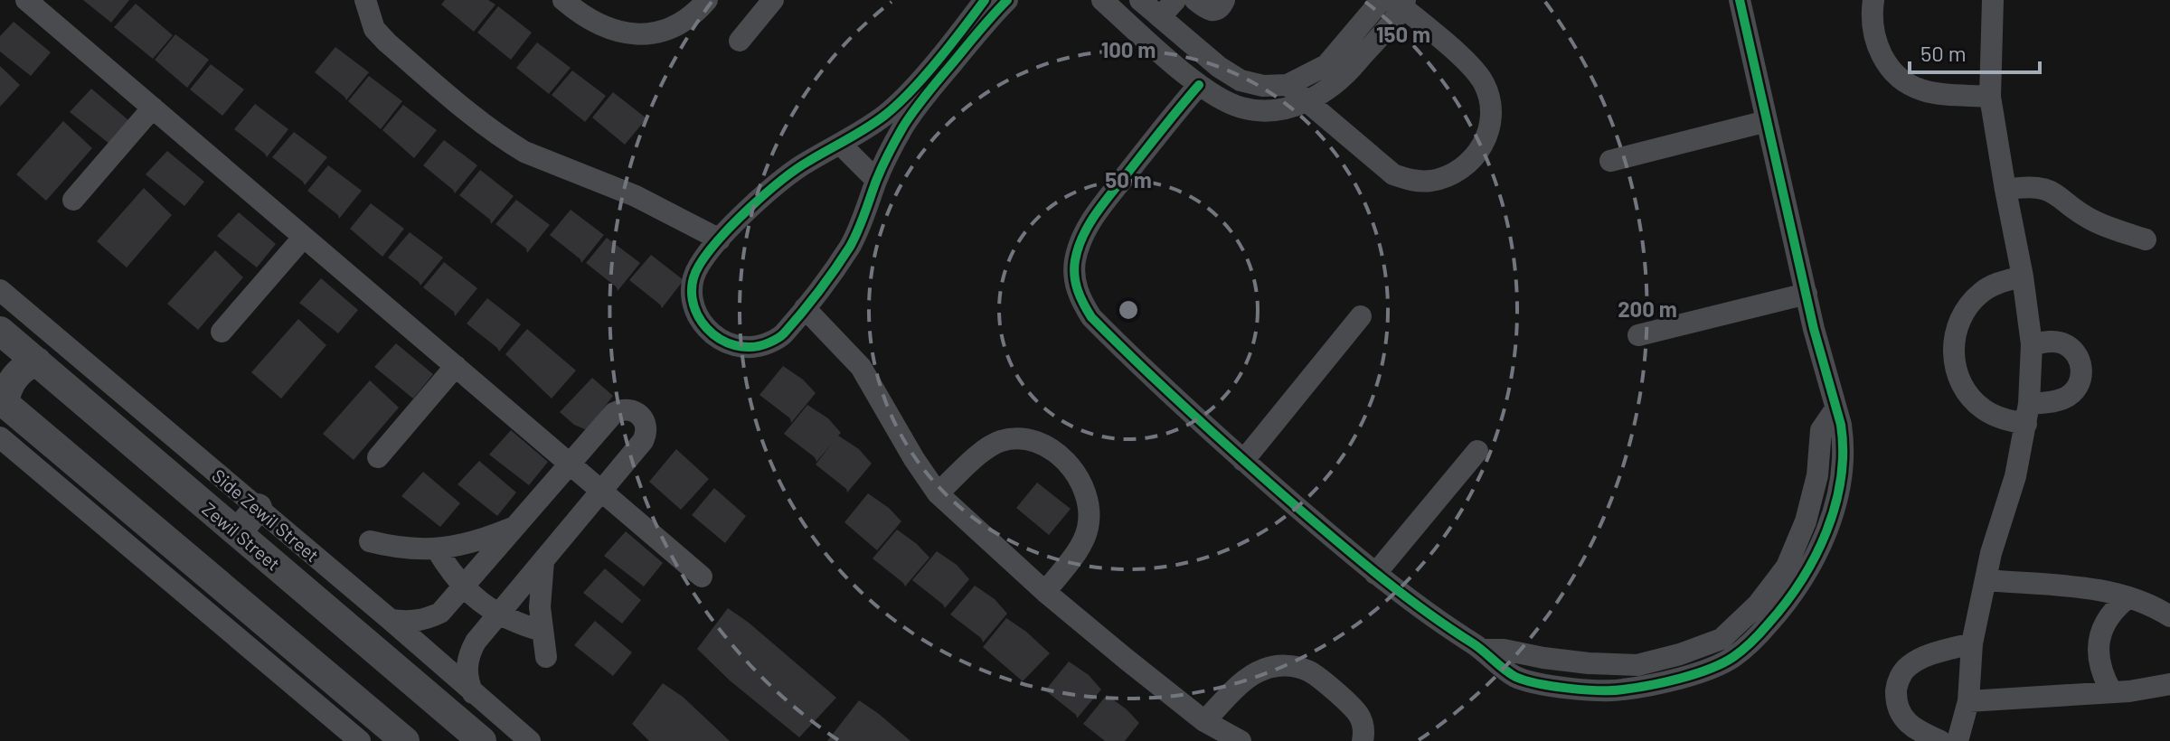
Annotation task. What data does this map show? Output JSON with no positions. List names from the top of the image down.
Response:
{
  "streets": {
    "main road": ["Zewil Street"],
    "street": ["Side Zewil Street"]
  },
  "scale_bar": "50 m",
  "rings": [
    "150 m",
    "100 m",
    "50 m",
    "200 m"
  ]
}
